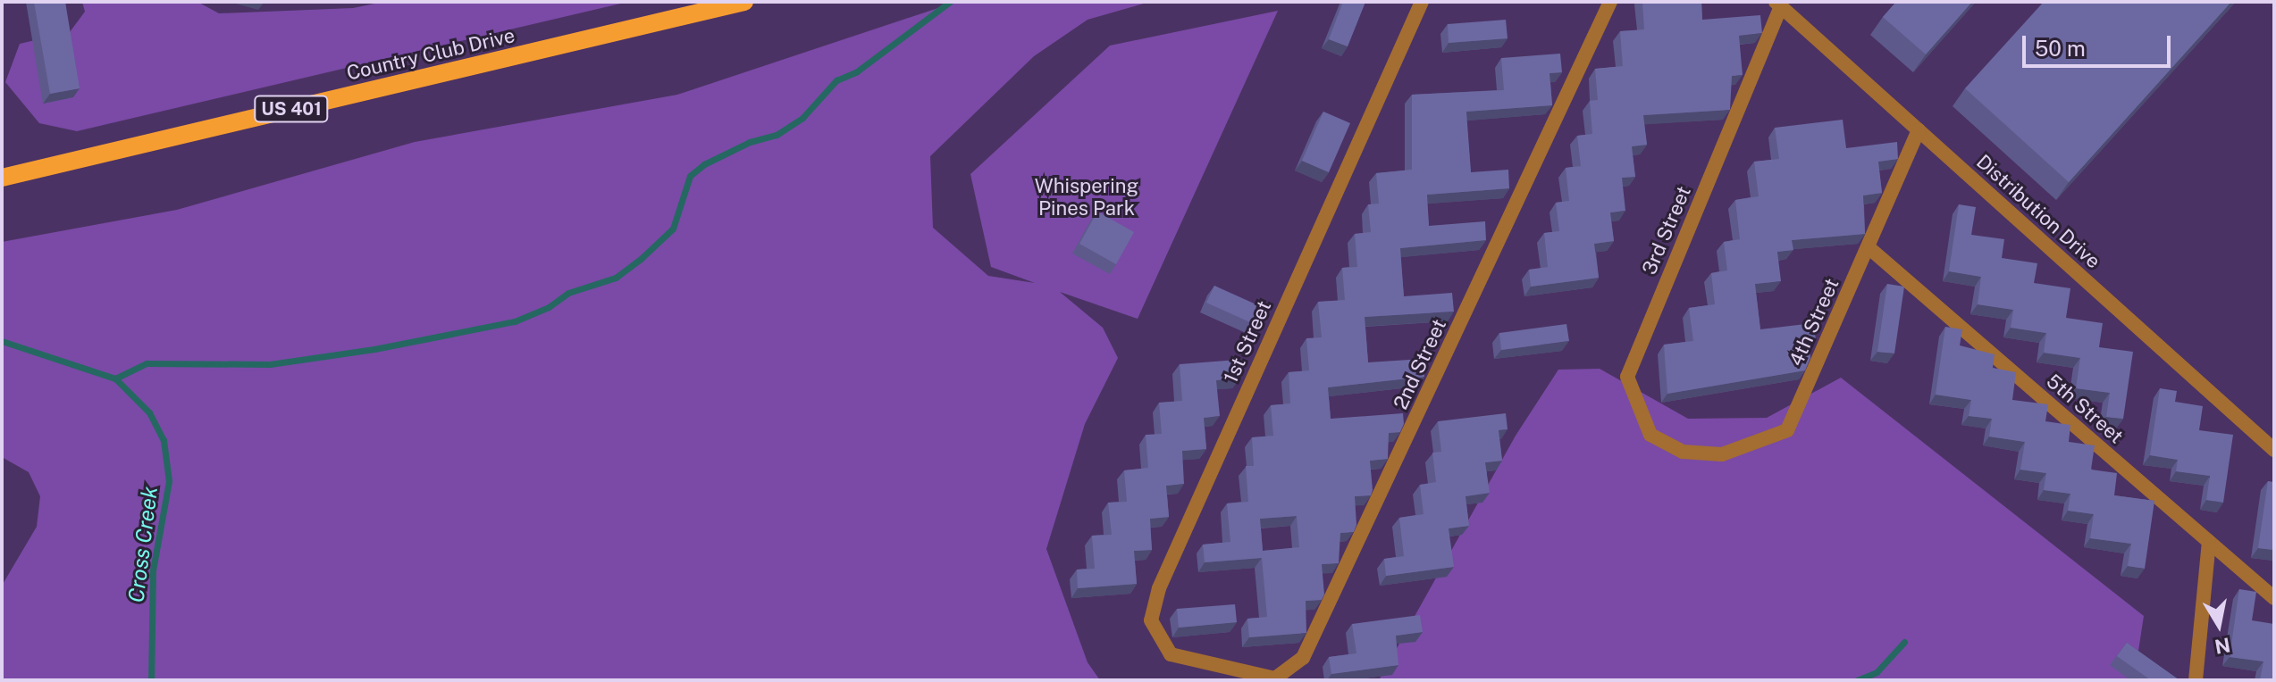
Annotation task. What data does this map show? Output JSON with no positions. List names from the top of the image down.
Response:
{
  "streets": {
    "main road": ["Country Club Drive", "US 401"],
    "street": [
      "Distribution Drive",
      "3rd Street",
      "4th Street",
      "1st Street",
      "2nd Street",
      "5th Street"
    ]
  },
  "crossings": [
    ["Distribution Drive", "3rd Street"],
    ["Distribution Drive", "4th Street"],
    ["3rd Street", "4th Street"],
    ["4th Street", "5th Street"],
    ["1st Street", "2nd Street"]
  ],
  "water": ["Cross Creek"],
  "parks": ["Whispering Pines Park"],
  "scale_bar": "50 m",
  "north": "bottom"
}
